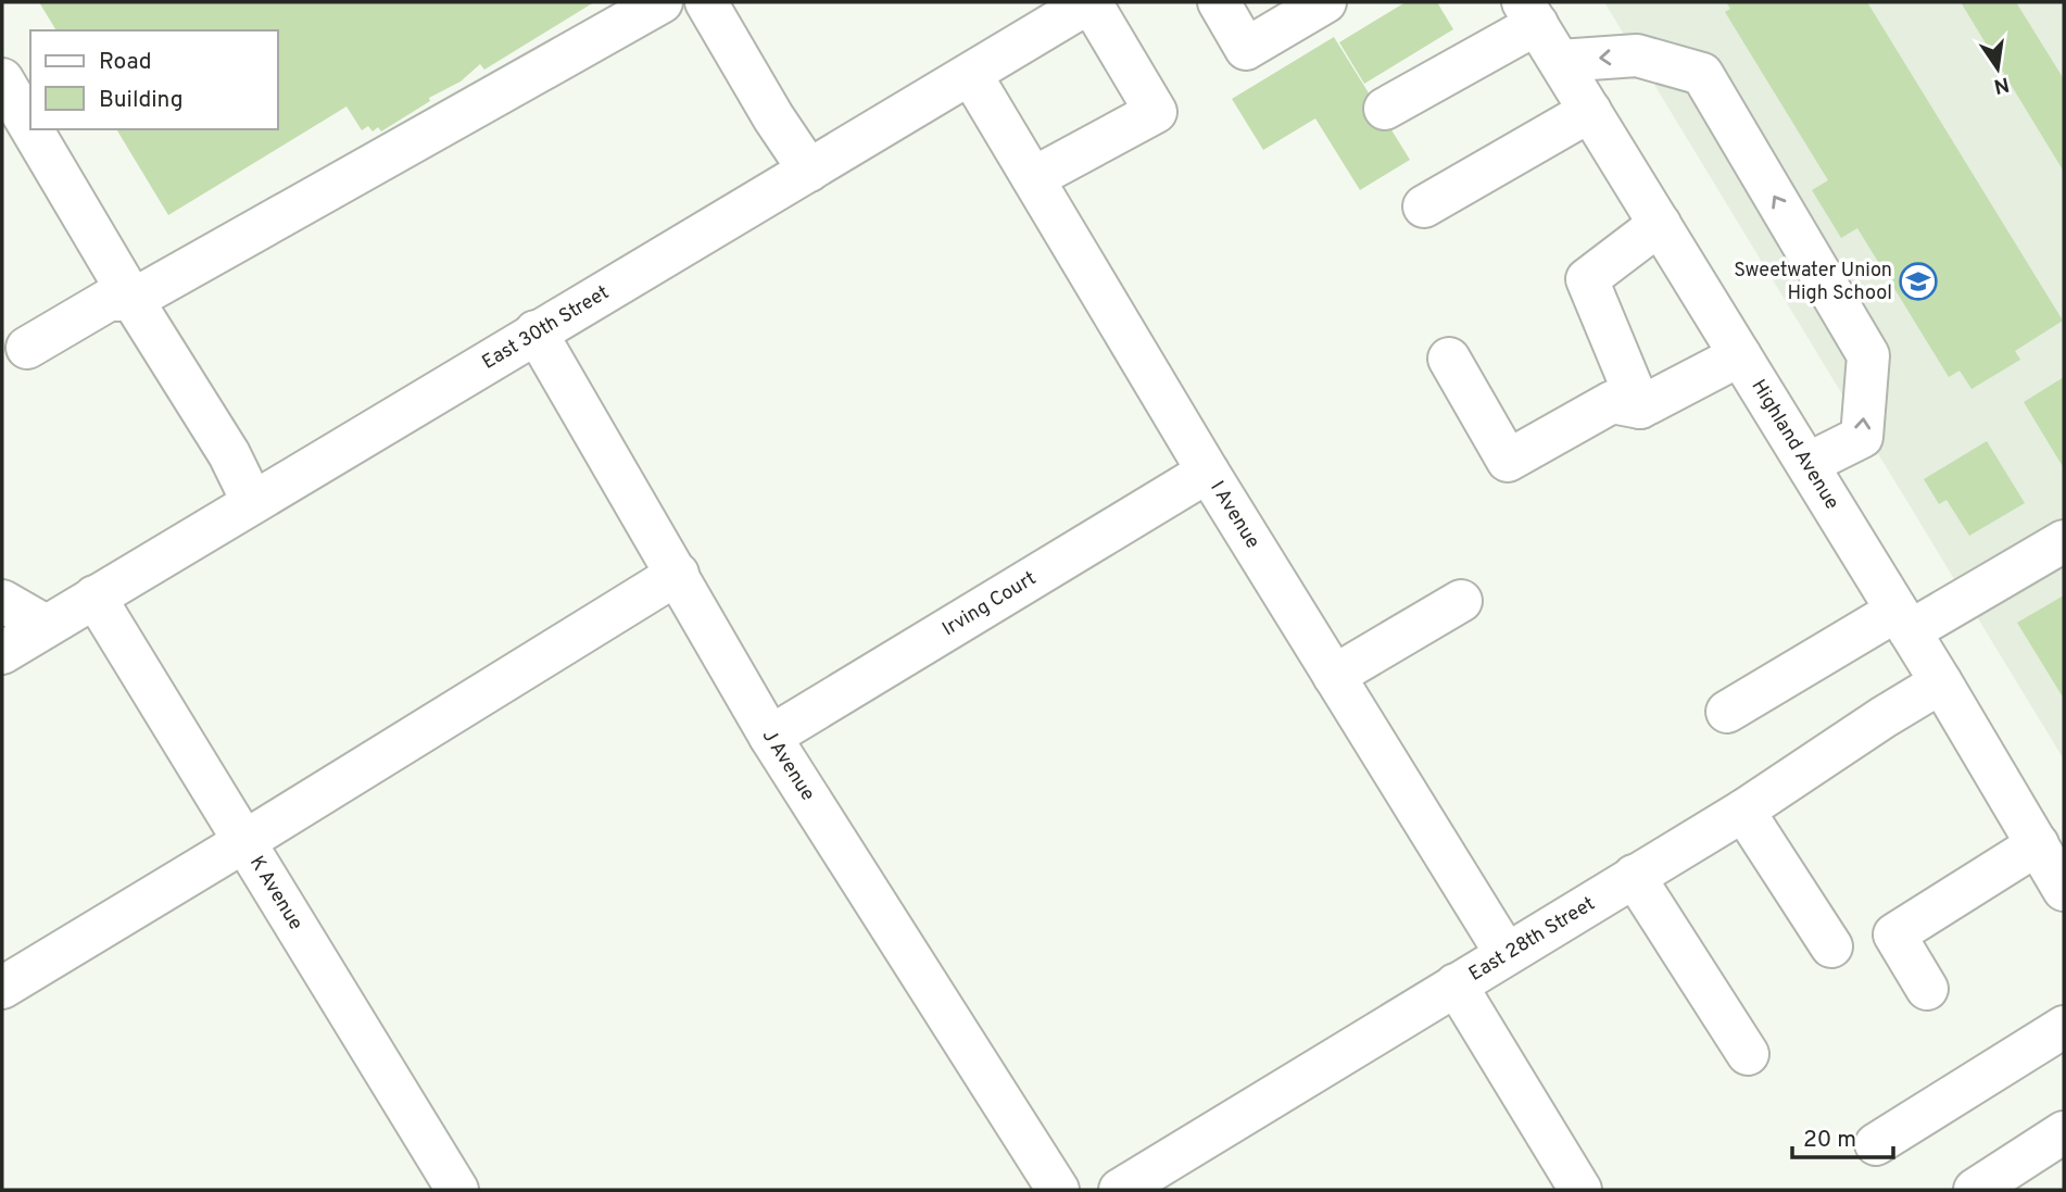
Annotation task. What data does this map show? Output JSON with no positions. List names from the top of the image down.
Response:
{
  "streets": {
    "street": [
      "East 30th Street",
      "Highland Avenue",
      "I Avenue",
      "Irving Court",
      "J Avenue",
      "K Avenue",
      "East 28th Street"
    ]
  },
  "crossings": [
    ["East 30th Street", "I Avenue"],
    ["East 30th Street", "J Avenue"],
    ["East 30th Street", "K Avenue"],
    ["Highland Avenue", "East 28th Street"],
    ["I Avenue", "Irving Court"],
    ["I Avenue", "East 28th Street"],
    ["Irving Court", "J Avenue"]
  ],
  "places": {
    "school or university": ["Sweetwater Union High School"]
  },
  "legend": ["Road", "Building"],
  "scale_bar": "20 m",
  "north": "bottom"
}
